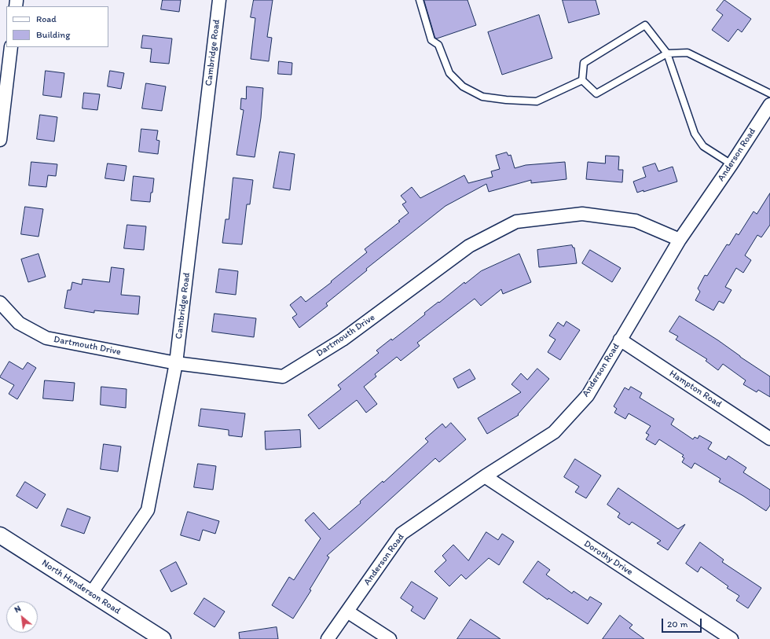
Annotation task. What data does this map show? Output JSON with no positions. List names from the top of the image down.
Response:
{
  "streets": {
    "street": [
      "Cambridge Road",
      "Anderson Road",
      "Dartmouth Drive",
      "Hampton Road",
      "Dorothy Drive",
      "North Henderson Road"
    ]
  },
  "crossings": [
    ["Cambridge Road", "Dartmouth Drive"],
    ["Cambridge Road", "North Henderson Road"],
    ["Anderson Road", "Dartmouth Drive"],
    ["Anderson Road", "Hampton Road"],
    ["Anderson Road", "Dorothy Drive"]
  ],
  "legend": ["Road", "Building"],
  "scale_bar": "20 m",
  "north": "top left"
}
